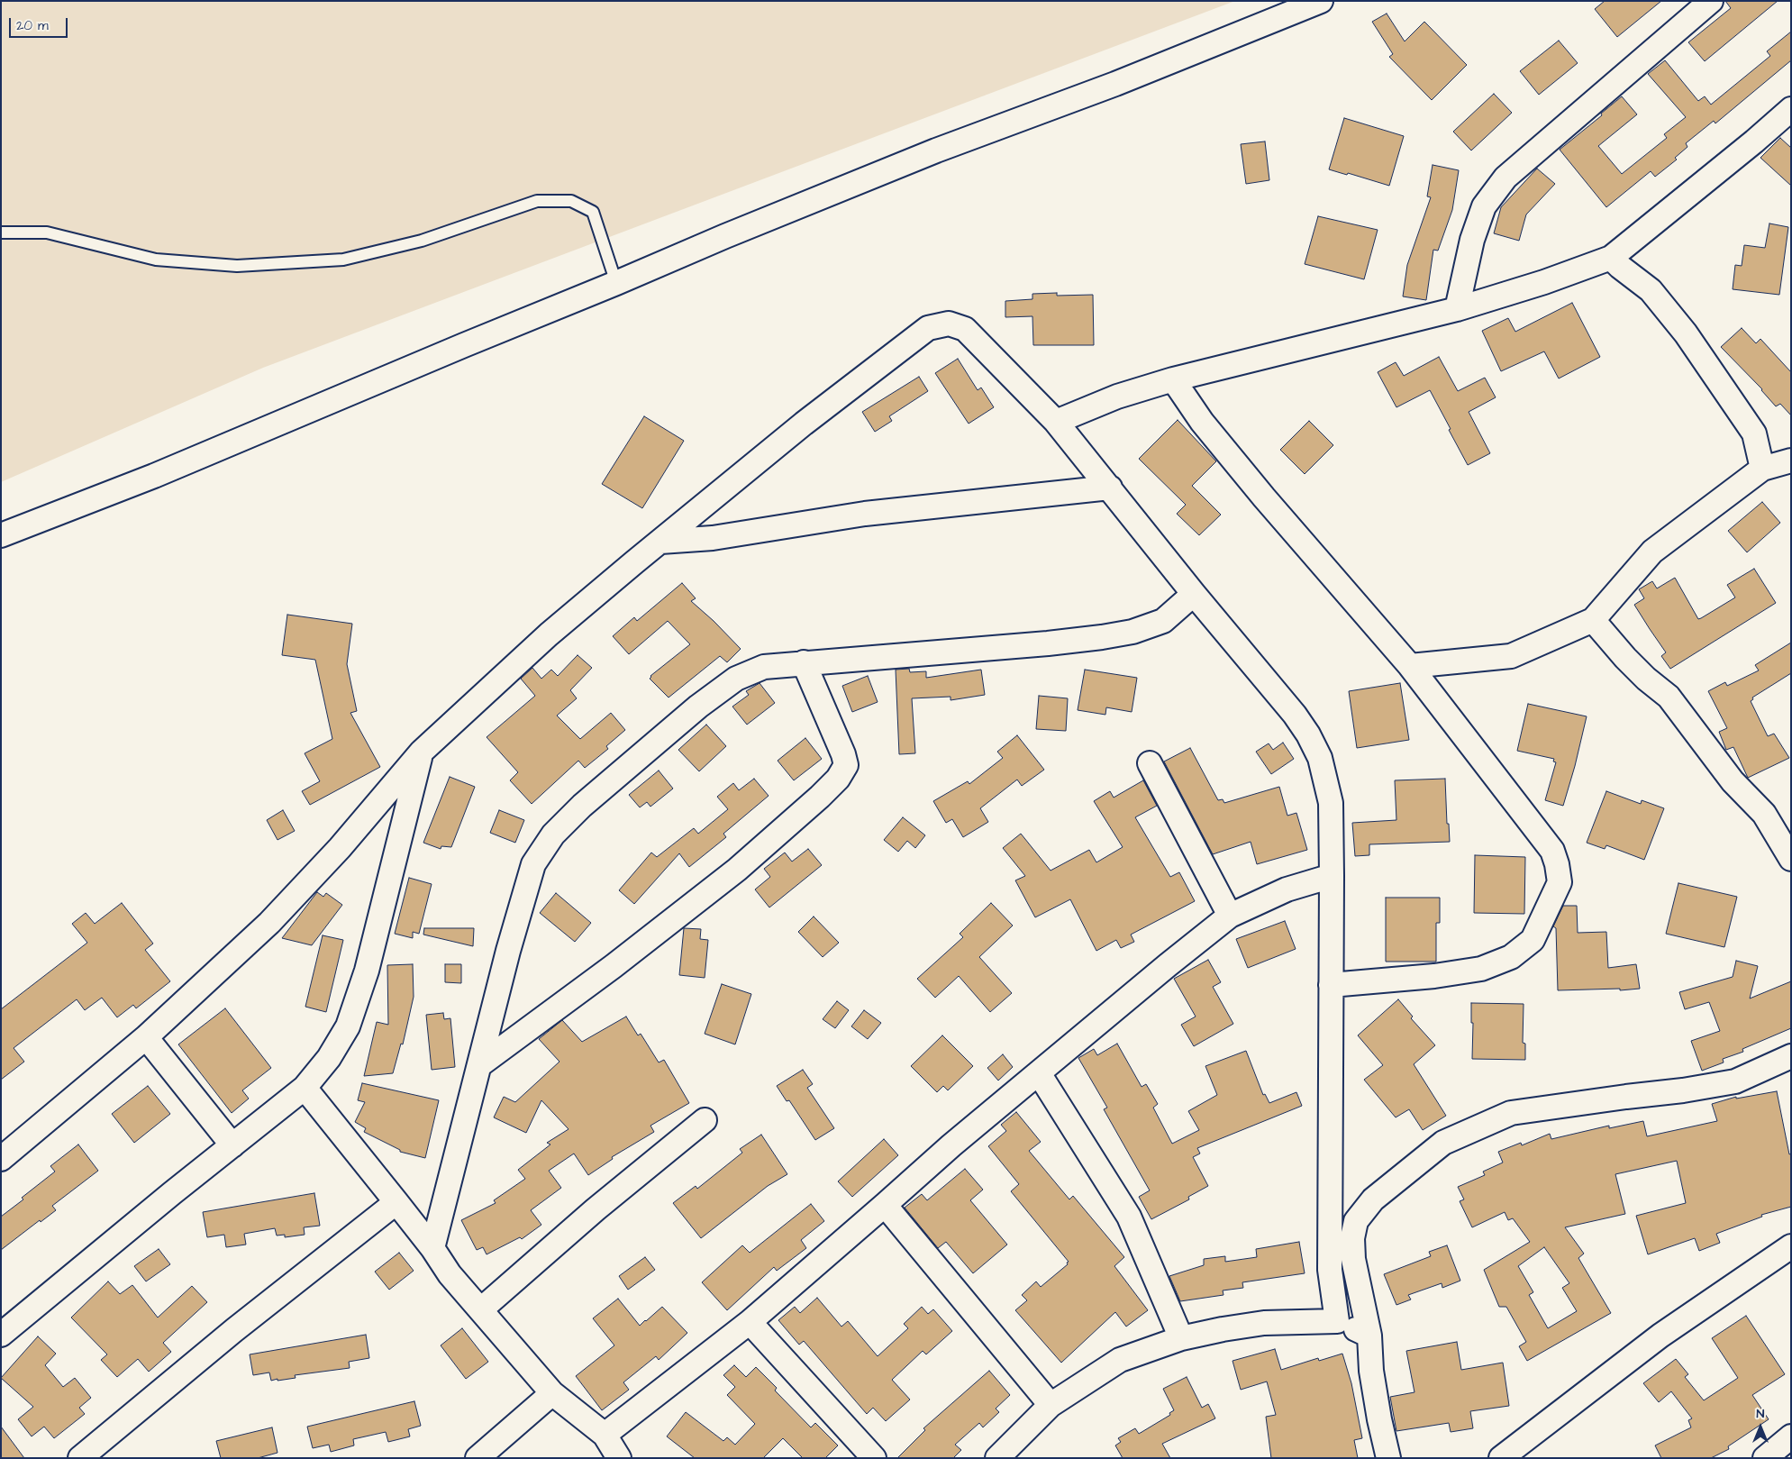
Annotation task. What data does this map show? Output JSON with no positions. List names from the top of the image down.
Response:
{
  "scale_bar": "20 m",
  "north": "top"
}
